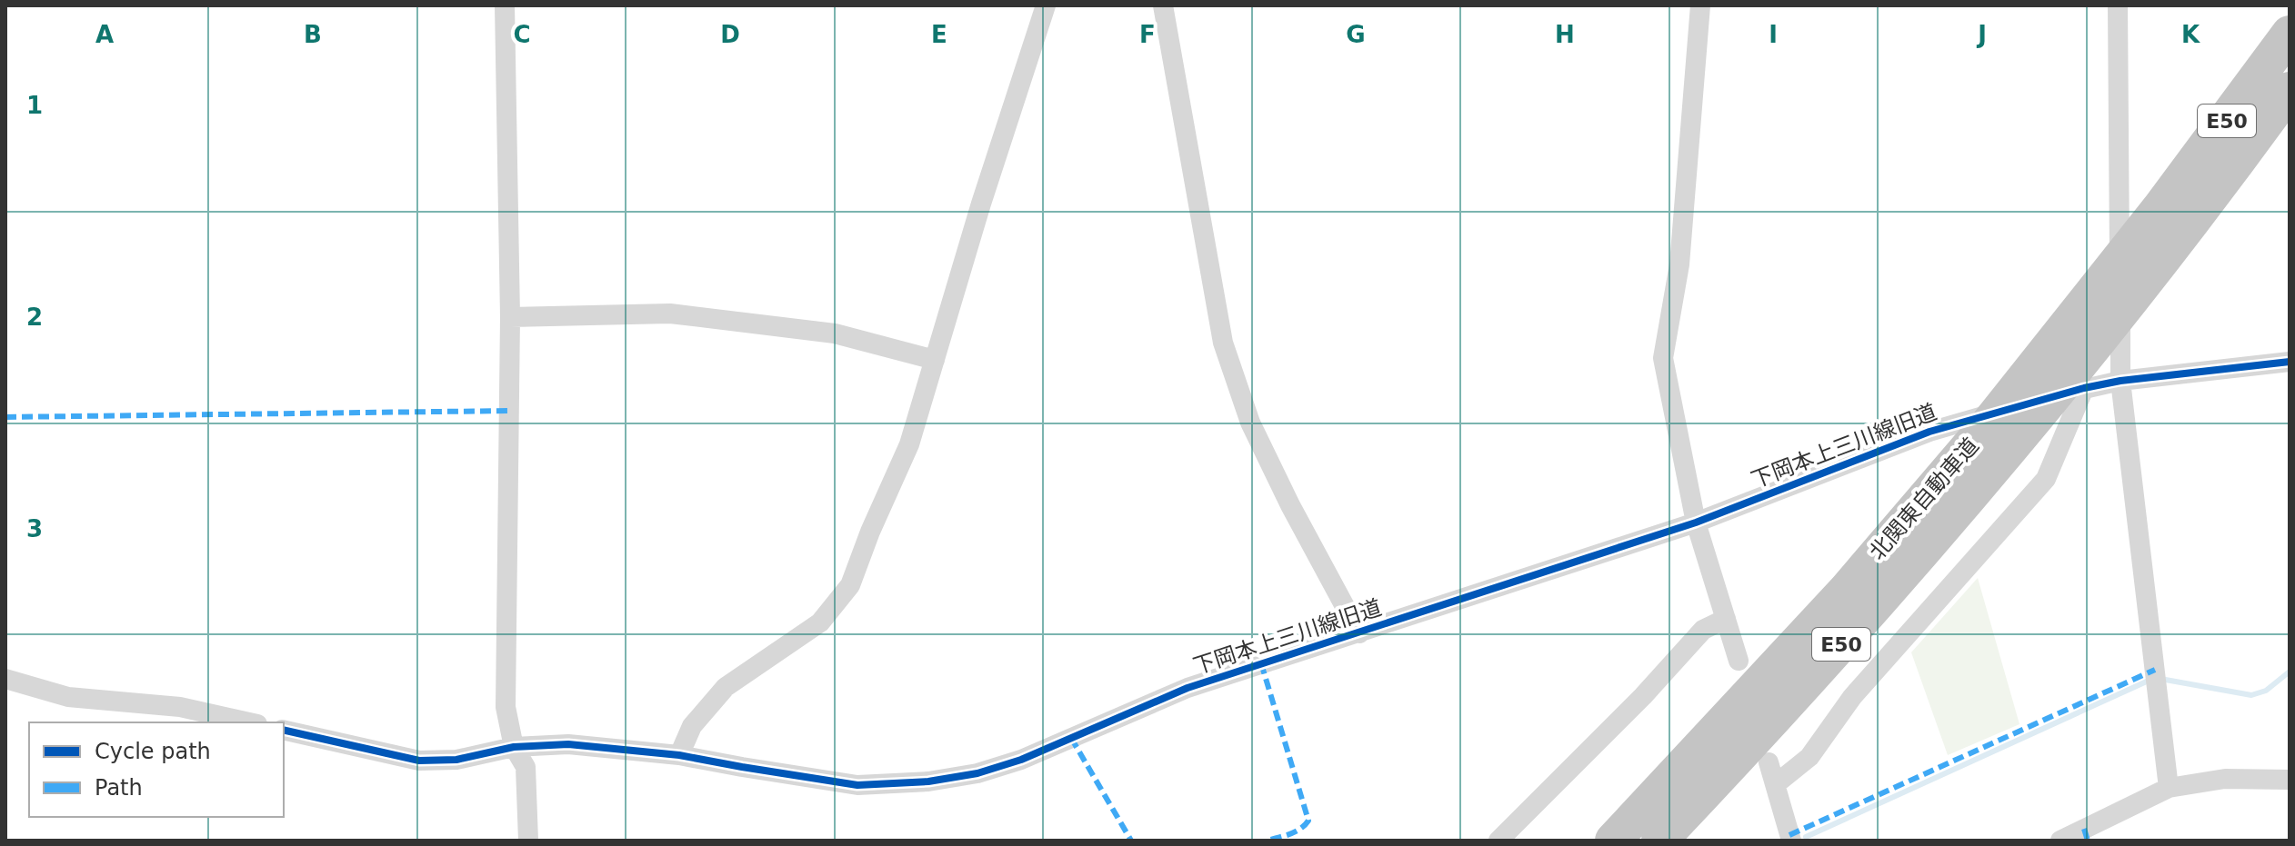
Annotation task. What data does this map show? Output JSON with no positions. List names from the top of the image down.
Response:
{
  "streets": {
    "highway": ["E50", "北関東自動車道"],
    "street": ["下岡本上三川線旧道"]
  },
  "legend": ["Cycle path", "Path"],
  "grid": {
    "columns": [
      "A",
      "B",
      "C",
      "D",
      "E",
      "F",
      "G",
      "H",
      "I",
      "J",
      "K"
    ],
    "rows": ["1", "2", "3"]
  }
}
